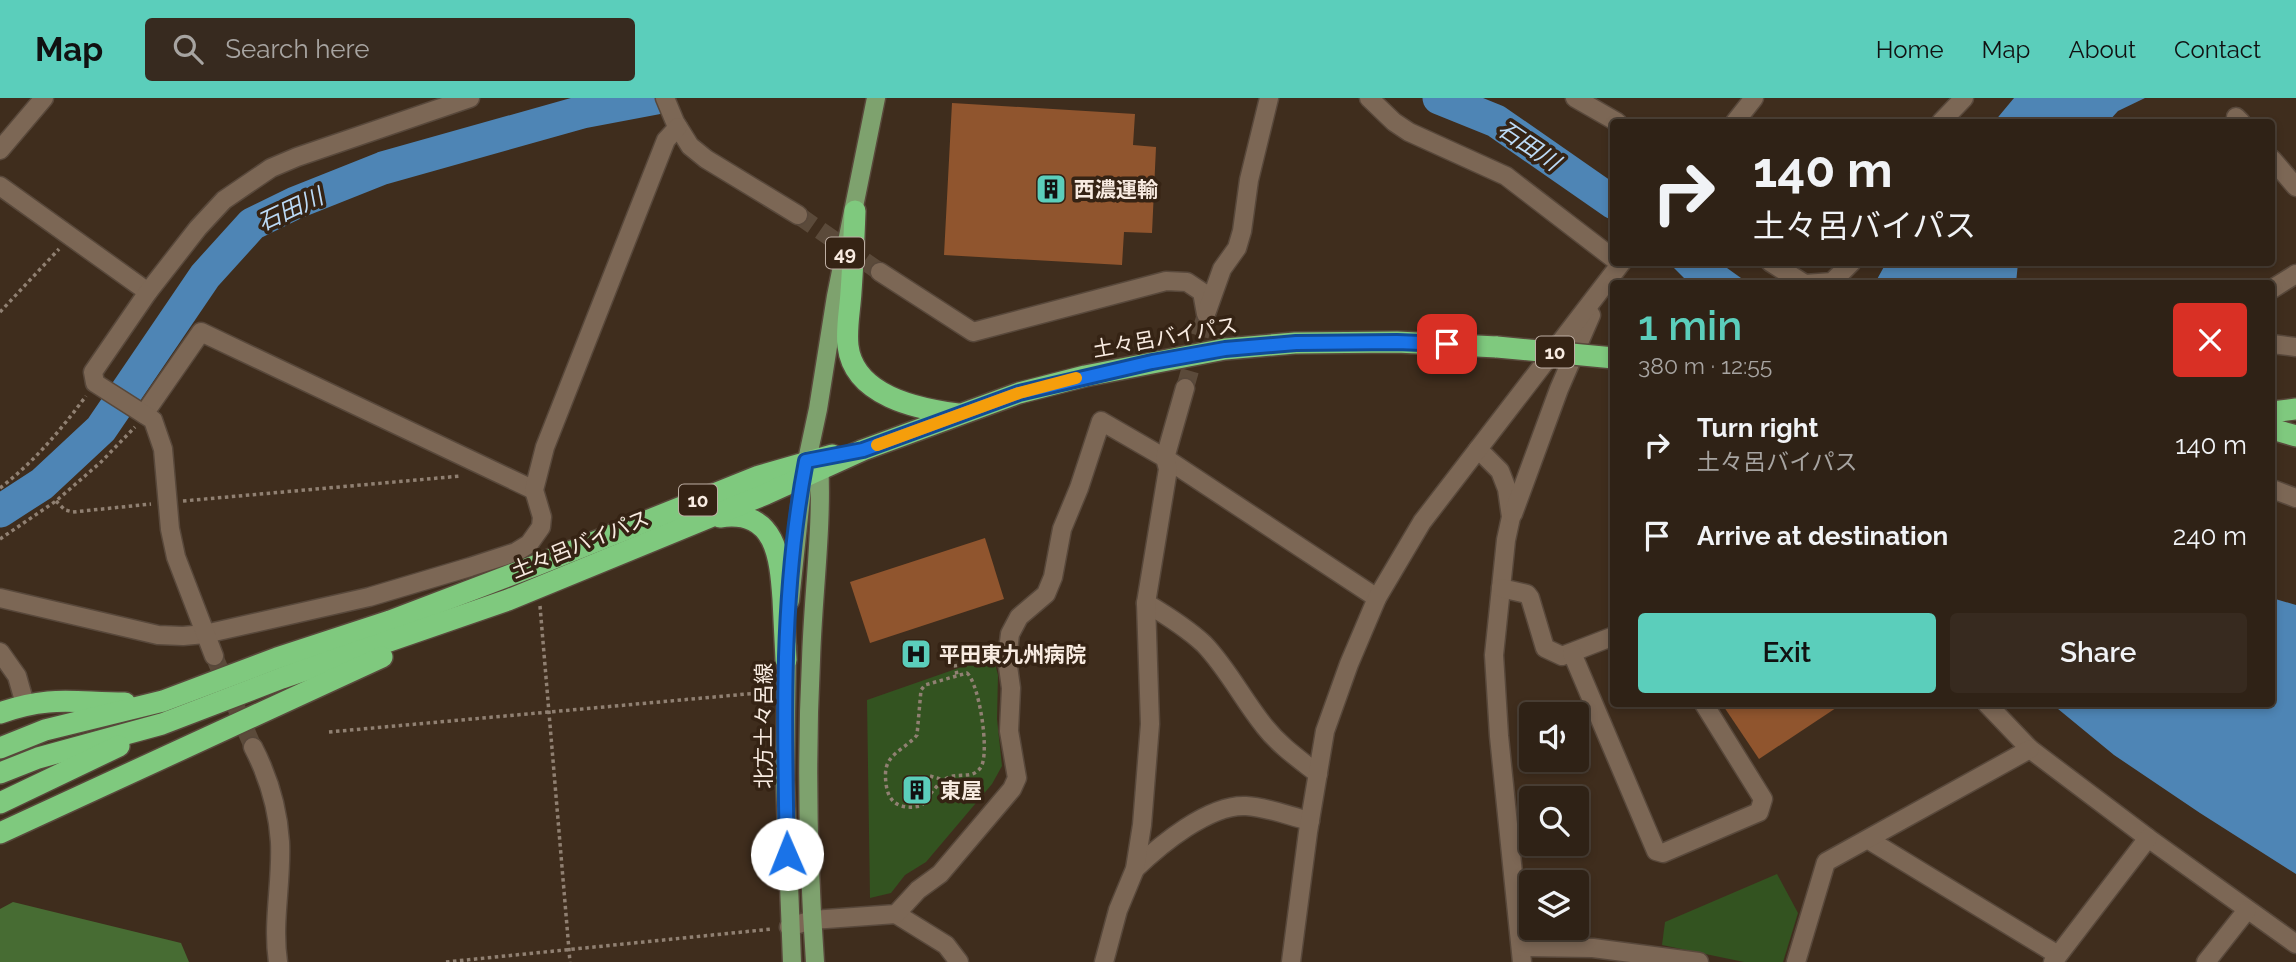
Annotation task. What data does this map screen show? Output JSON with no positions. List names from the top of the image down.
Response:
{
  "streets": {
    "highway": ["土々呂バイパス", "10"],
    "main road": ["49", "北方土々呂線"]
  },
  "crossings": [
    ["土々呂バイパス", "北方土々呂線"]
  ],
  "water": ["石田川"],
  "places": {
    "building": ["西濃運輸", "東屋"],
    "hospital": ["平田東九州病院"]
  },
  "page": {
    "header": "Map",
    "search": "Search here",
    "nav": [
      "Home",
      "Map",
      "About",
      "Contact"
    ],
    "turn": ["140 m", "土々呂バイパス"],
    "heading": ["1 min", "380 m · 12:55"],
    "list": [
      {
        "name": "Turn right",
        "note": "土々呂バイパス",
        "value": "140 m"
      },
      {
        "name": "Arrive at destination",
        "value": "240 m"
      }
    ],
    "buttons": ["Exit", "Share"]
  }
}
